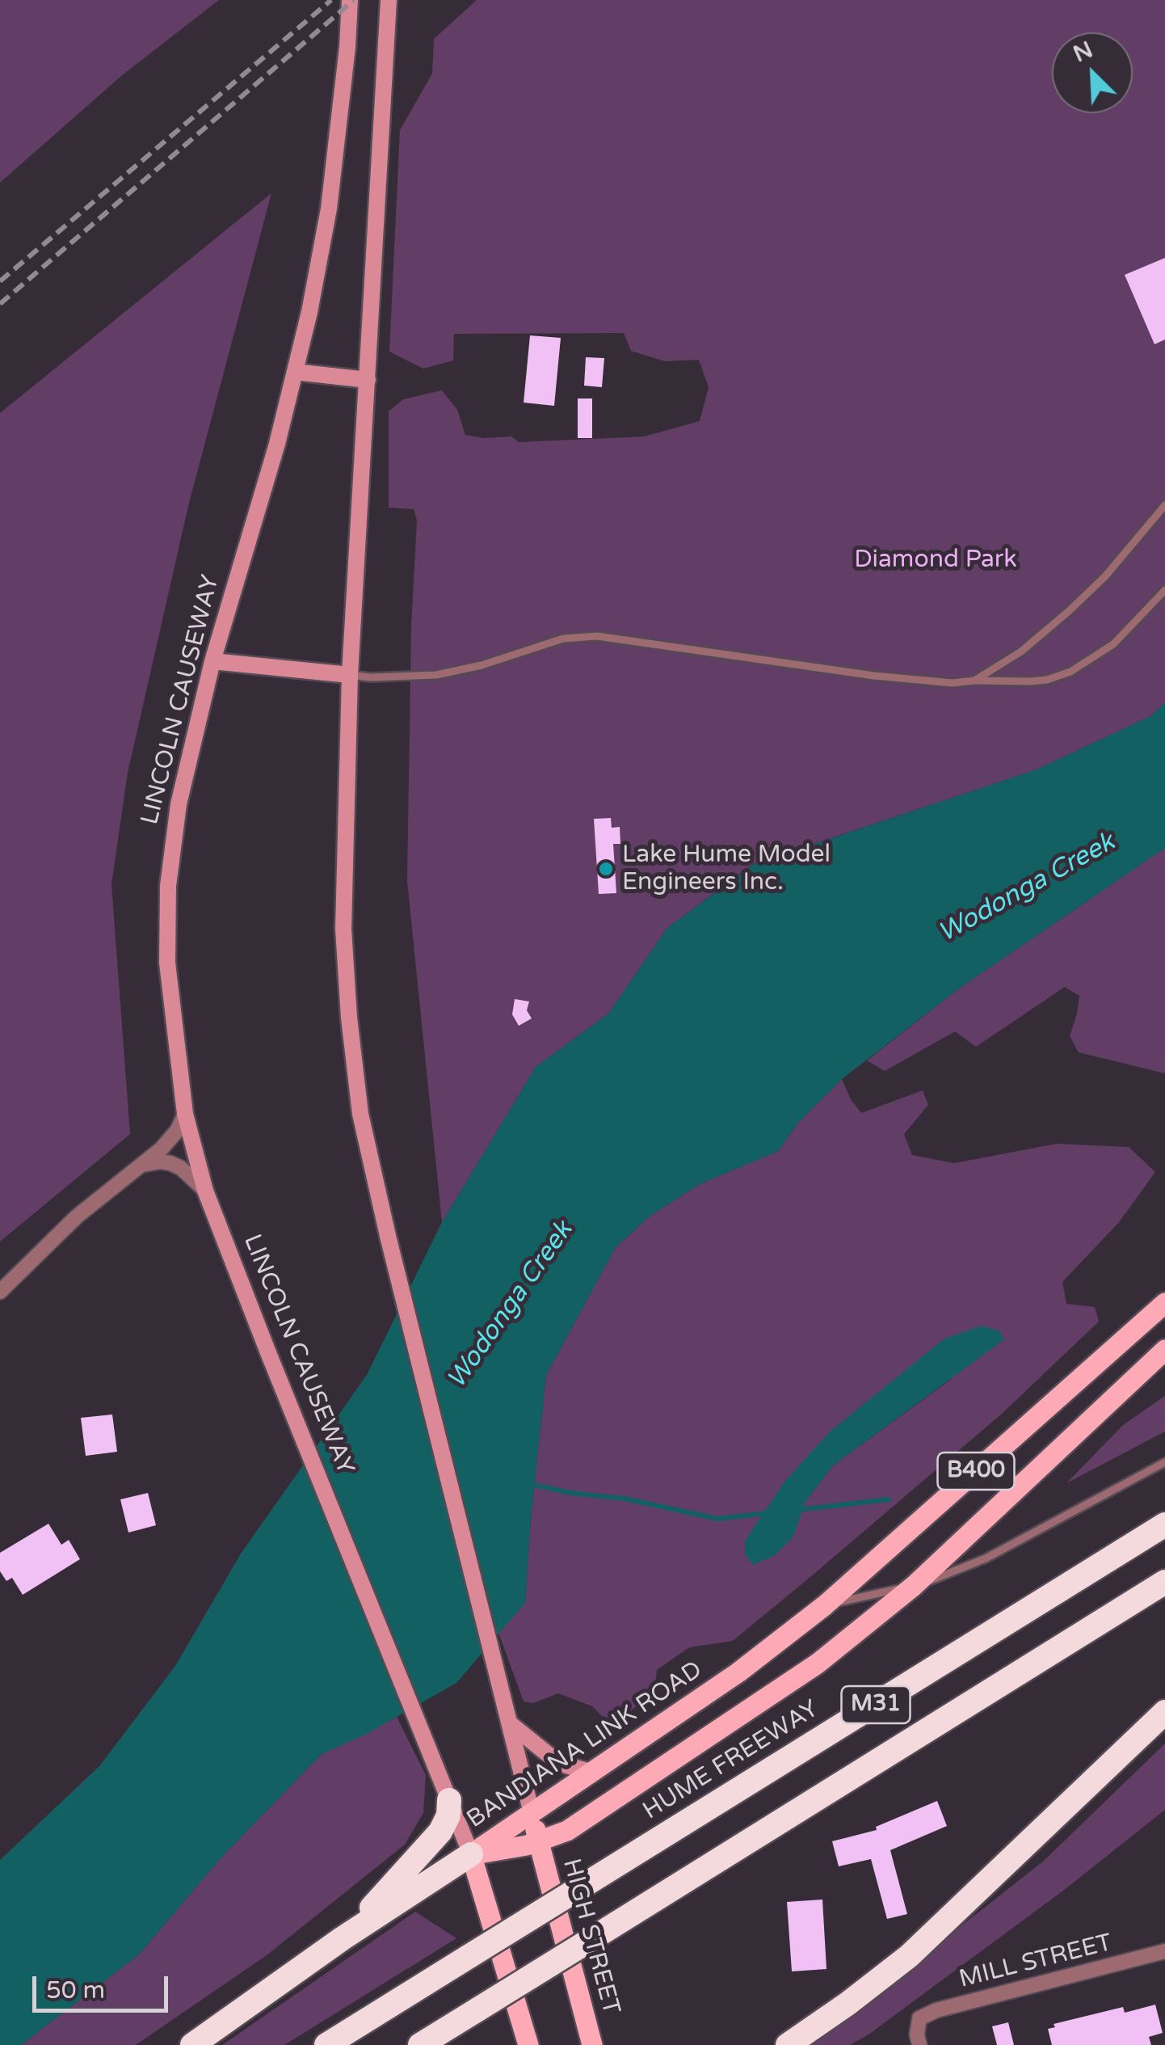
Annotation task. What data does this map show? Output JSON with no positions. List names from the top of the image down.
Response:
{
  "streets": {
    "highway": ["B400", "M31", "HUME FREEWAY"],
    "main road": ["LINCOLN CAUSEWAY", "BANDIANA LINK ROAD", "HIGH STREET"],
    "street": ["MILL STREET"]
  },
  "crossings": [
    ["LINCOLN CAUSEWAY", "B400"],
    ["LINCOLN CAUSEWAY", "BANDIANA LINK ROAD"],
    ["B400", "BANDIANA LINK ROAD"],
    ["BANDIANA LINK ROAD", "HIGH STREET"]
  ],
  "water": ["Wodonga Creek"],
  "parks": ["Diamond Park"],
  "places": ["Lake Hume Model Engineers Inc."],
  "scale_bar": "50 m",
  "north": "top left"
}
